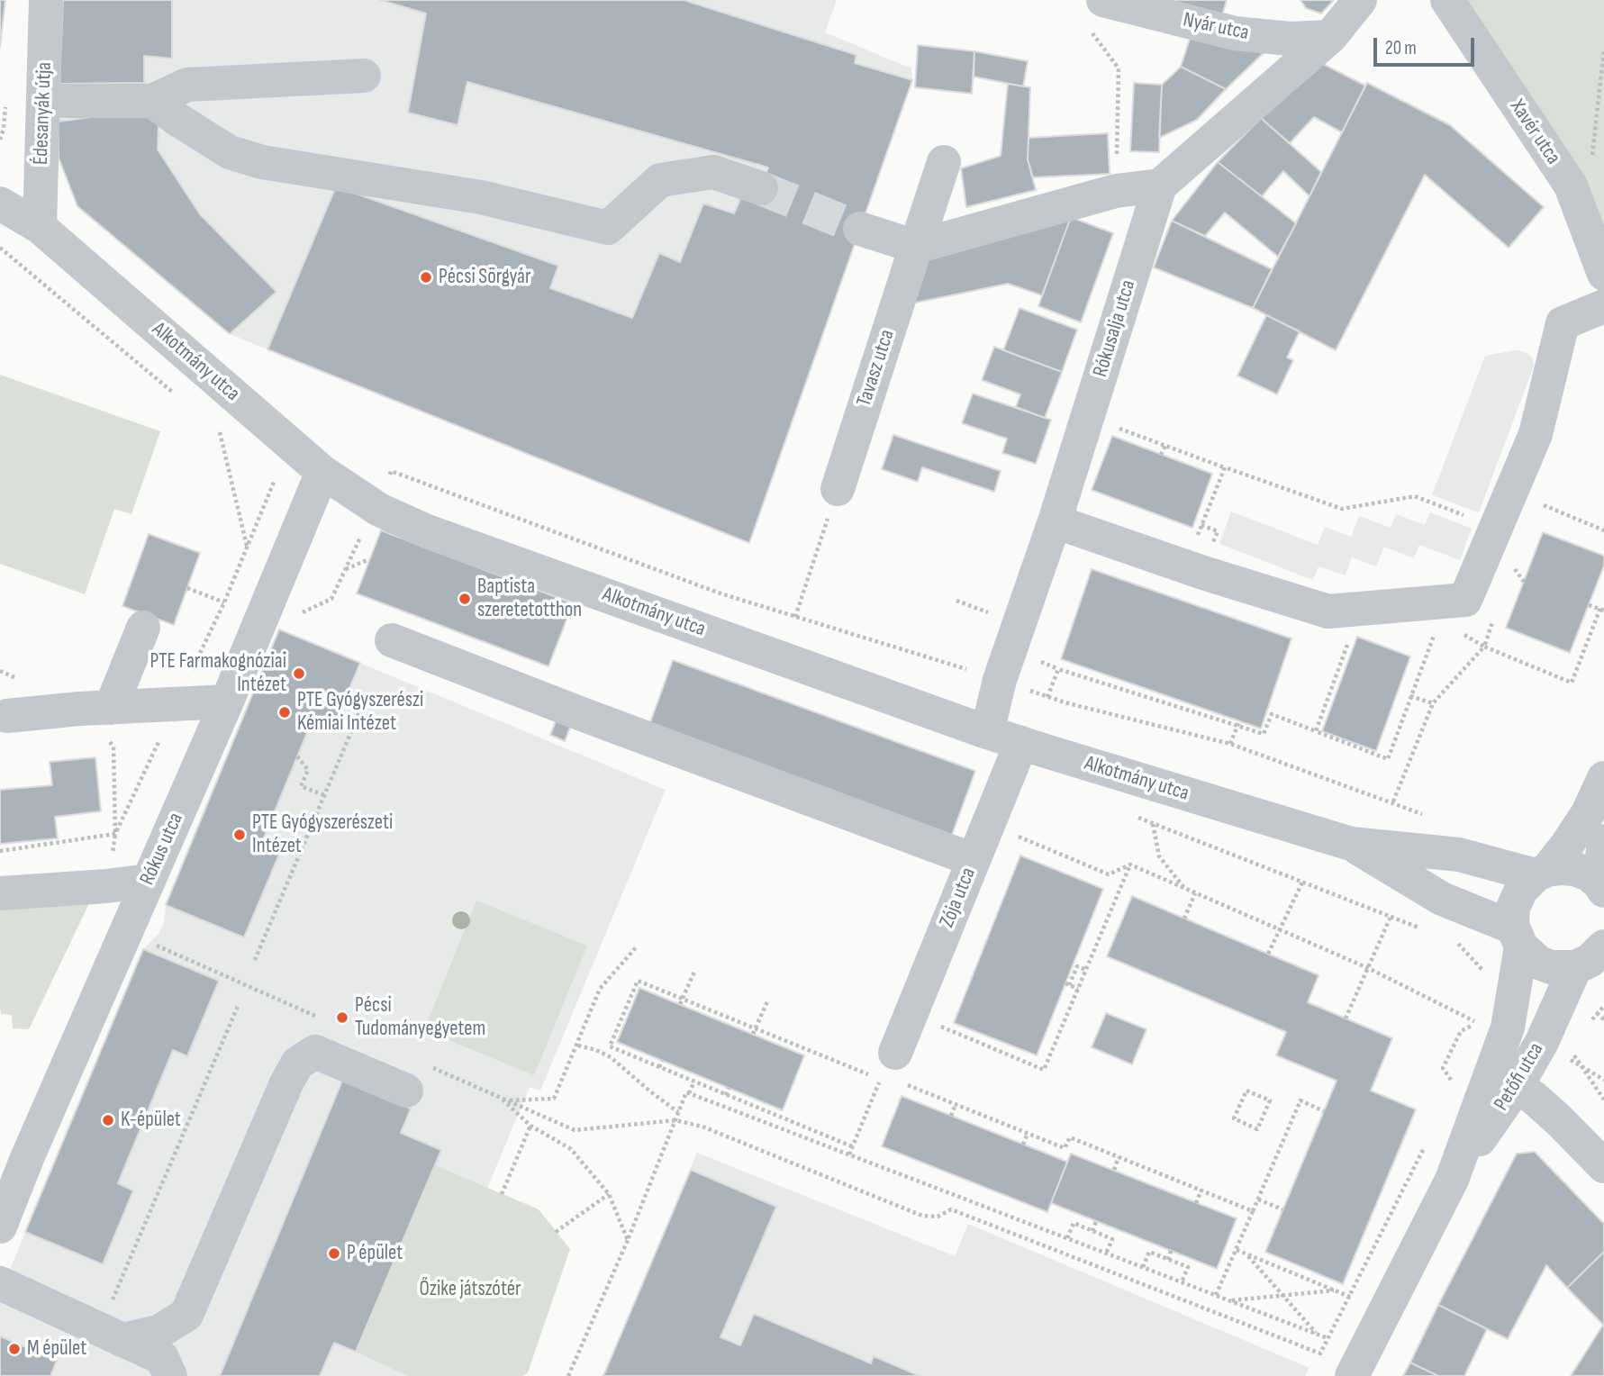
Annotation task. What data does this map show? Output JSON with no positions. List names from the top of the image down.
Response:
{
  "streets": {
    "street": [
      "Nyár utca",
      "Édesanyák útja",
      "Xavér utca",
      "Rókusalja utca",
      "Alkotmány utca",
      "Tavasz utca",
      "Rókus utca",
      "Zója utca",
      "Petőfi utca"
    ]
  },
  "crossings": [
    ["Édesanyák útja", "Alkotmány utca"],
    ["Rókusalja utca", "Alkotmány utca"],
    ["Alkotmány utca", "Rókus utca"],
    ["Alkotmány utca", "Zója utca"],
    ["Alkotmány utca", "Petőfi utca"]
  ],
  "parks": ["Őzike játszótér"],
  "places": [
    "Pécsi Sörgyár",
    "Baptista szeretetotthon",
    "PTE Farmakognóziai Intézet",
    "PTE Gyógyszerészi Kémiai Intézet",
    "PTE Gyógyszerészeti Intézet",
    "Pécsi Tudományegyetem",
    "K-épület",
    "P épület",
    "M épület"
  ],
  "scale_bar": "20 m"
}
